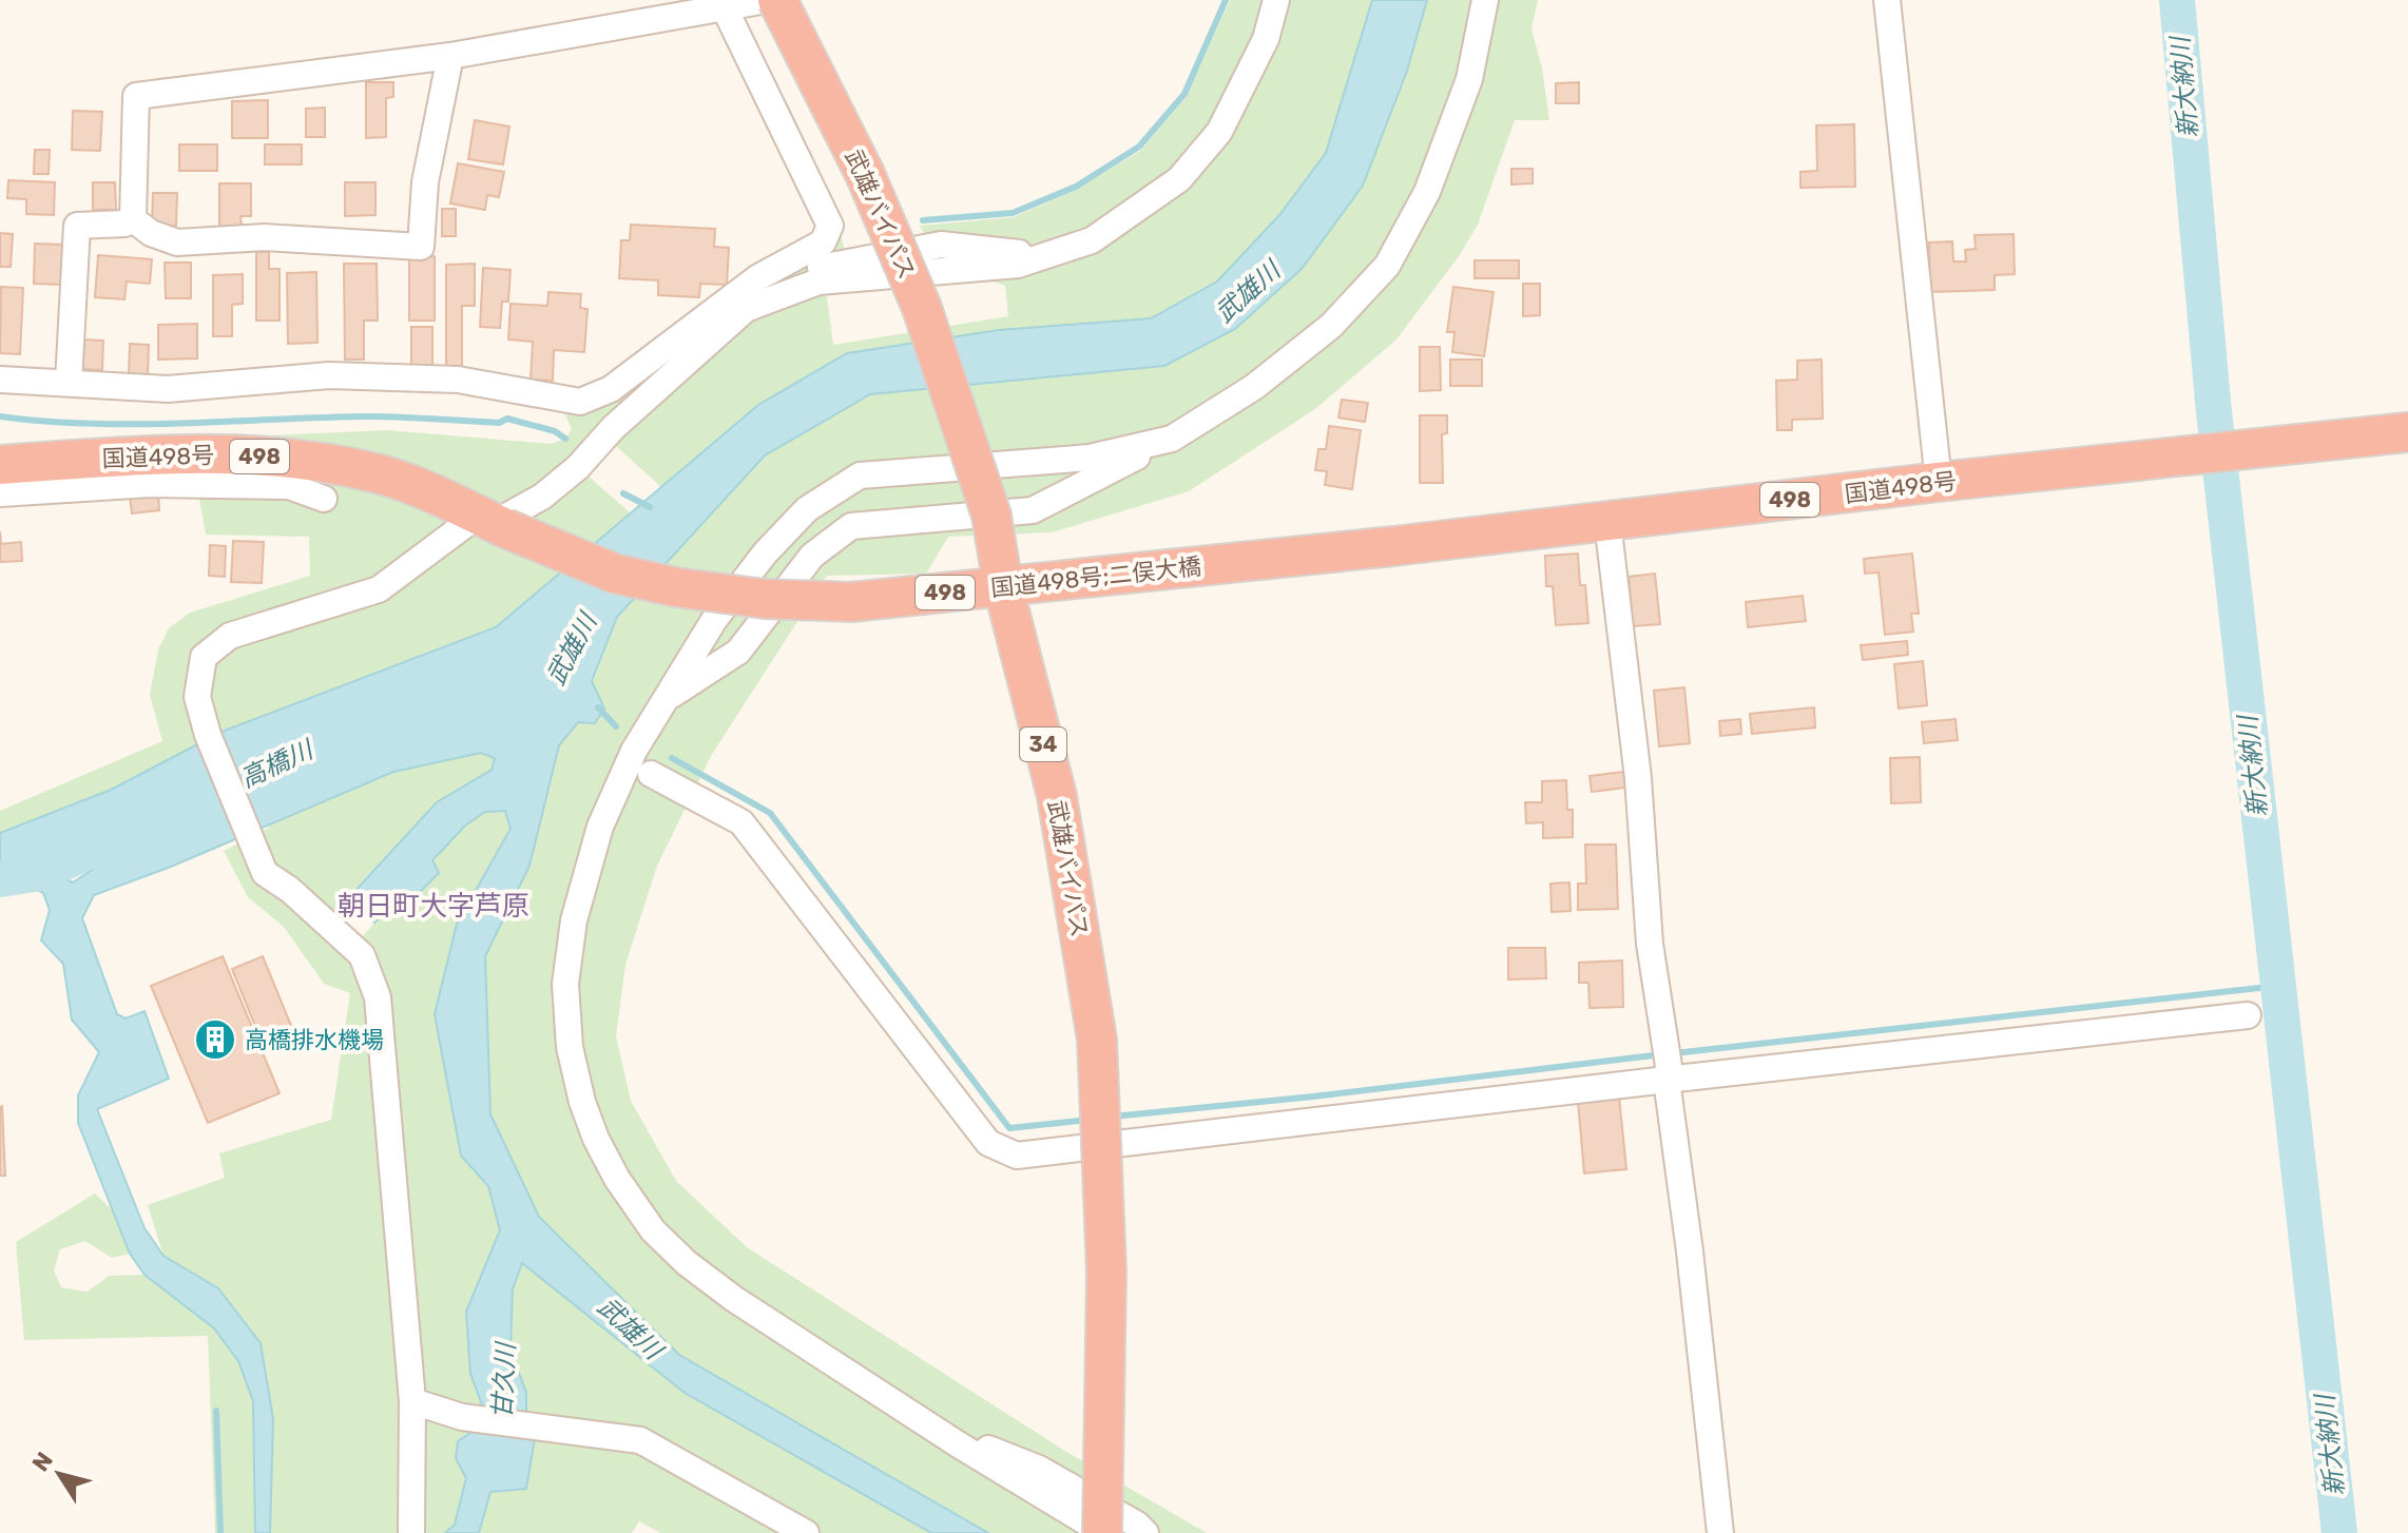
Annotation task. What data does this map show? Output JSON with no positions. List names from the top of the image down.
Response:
{
  "streets": {
    "highway": [
      "武雄バイパス",
      "国道498号",
      "498",
      "国道498号;二俣大橋",
      "34"
    ]
  },
  "crossings": [
    ["武雄バイパス", "国道498号;二俣大橋"],
    ["国道498号", "国道498号;二俣大橋"]
  ],
  "districts": ["朝日町大字芦原"],
  "water": [
    "新大納川",
    "武雄川",
    "高橋川",
    "甘久川"
  ],
  "places": {
    "building": ["高橋排水機場"]
  },
  "north": "top left"
}
